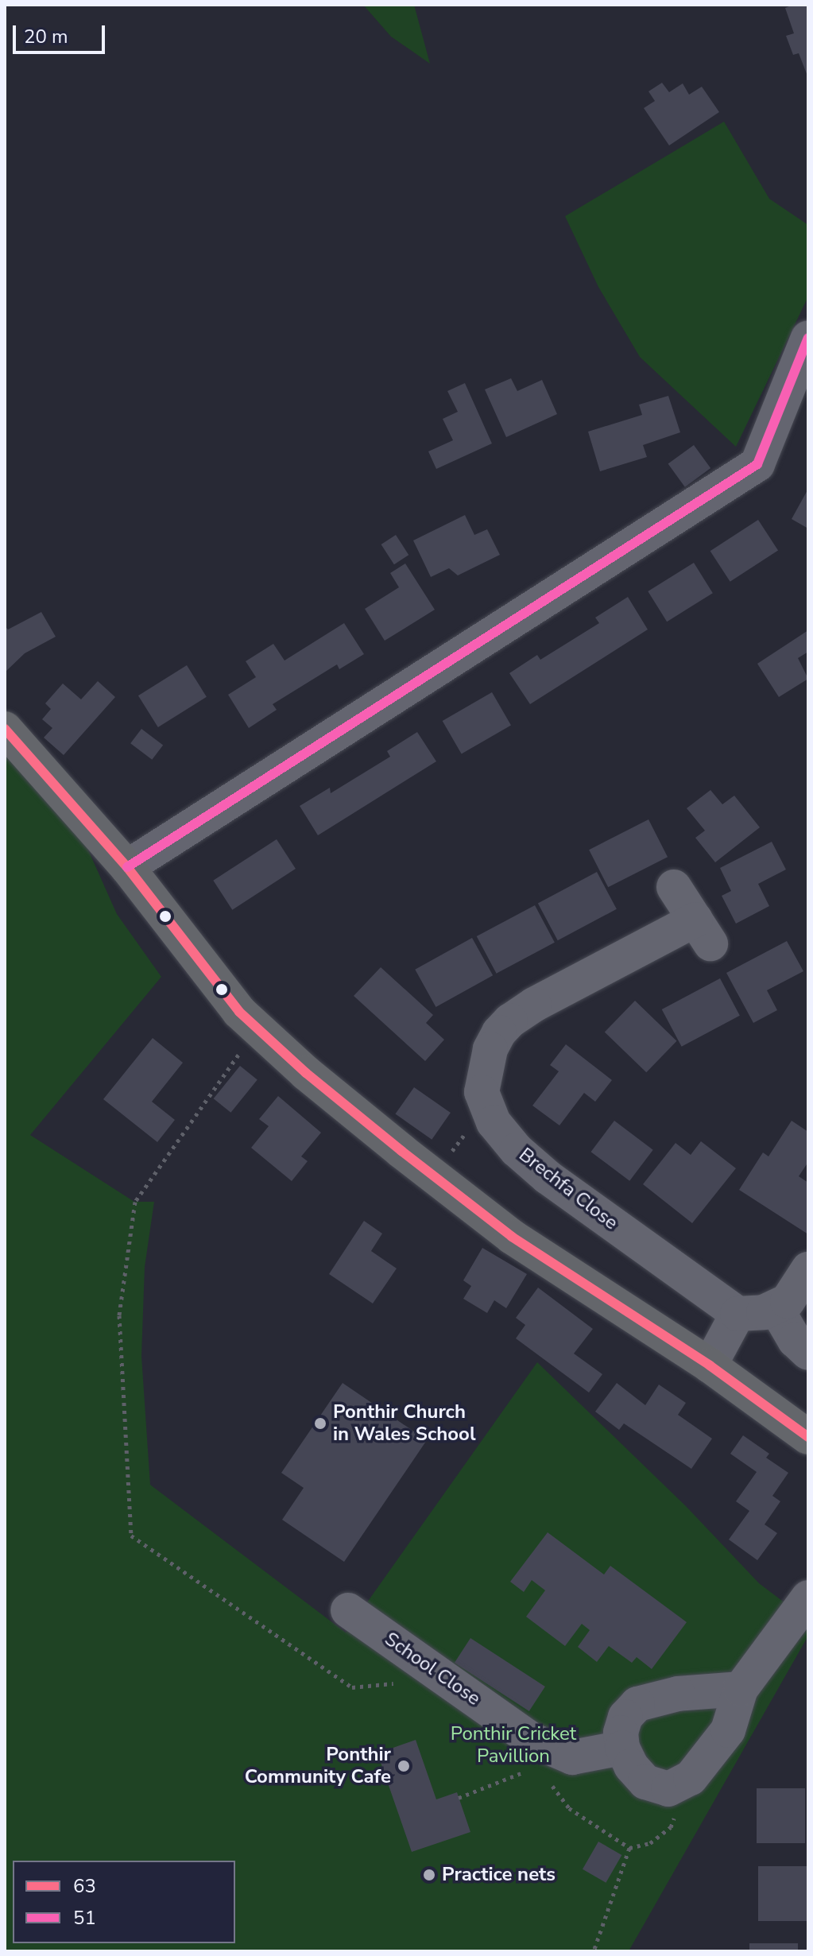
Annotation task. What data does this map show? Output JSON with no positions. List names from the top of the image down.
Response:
{
  "streets": {
    "street": ["Brechfa Close", "School Close"]
  },
  "parks": ["Ponthir Cricket Pavillion"],
  "places": ["Ponthir Church in Wales School", "Ponthir Community Cafe", "Practice nets"],
  "lines": ["transit line 51", "transit line 63"],
  "legend": ["63", "51"],
  "scale_bar": "20 m"
}
